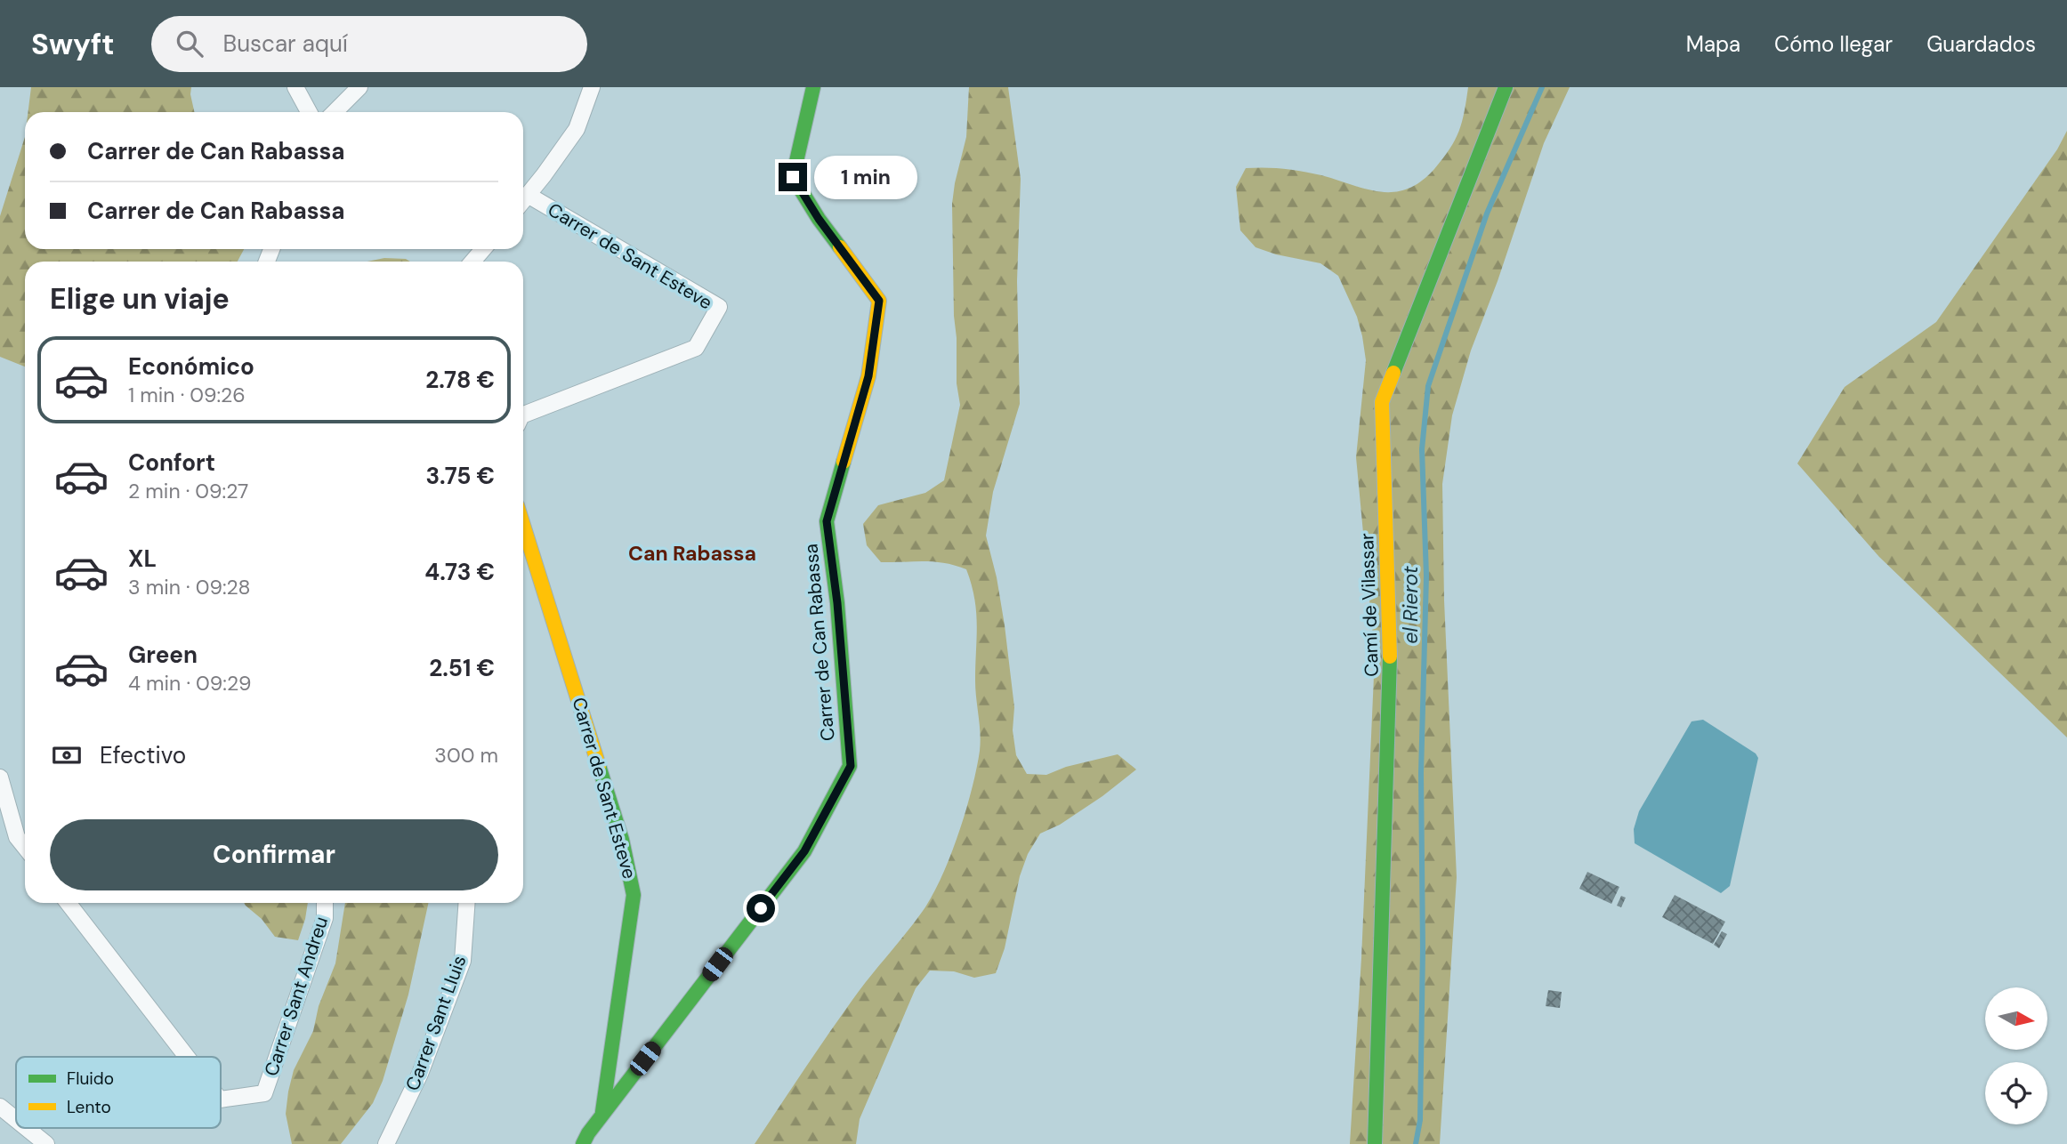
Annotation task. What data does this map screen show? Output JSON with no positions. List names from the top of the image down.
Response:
{
  "streets": {
    "street": [
      "Carrer de Sant Esteve",
      "Camí de Vilassar",
      "Carrer de Can Rabassa",
      "Carrer Sant Andreu",
      "Carrer Sant Lluis"
    ]
  },
  "crossings": [
    ["Carrer de Sant Esteve", "Carrer de Can Rabassa"]
  ],
  "districts": ["Can Rabassa"],
  "water": ["el Rierot"],
  "legend": ["Fluido", "Lento"],
  "north": "right",
  "page": {
    "header": "Swyft",
    "search": "Buscar aquí",
    "nav": ["Mapa", "Cómo llegar", "Guardados"],
    "banner": ["Carrer de Can Rabassa", "Carrer de Can Rabassa"],
    "bubble": "1 min",
    "heading": "Elige un viaje",
    "list": [
      {
        "name": "Económico",
        "note": "1 min · 09:26",
        "value": "2.78 €"
      },
      {
        "name": "Confort",
        "note": "2 min · 09:27",
        "value": "3.75 €"
      },
      {
        "name": "XL",
        "note": "3 min · 09:28",
        "value": "4.73 €"
      },
      {
        "name": "Green",
        "note": "4 min · 09:29",
        "value": "2.51 €"
      }
    ],
    "pay": ["Efectivo", "300 m"],
    "buttons": "Confirmar"
  }
}
